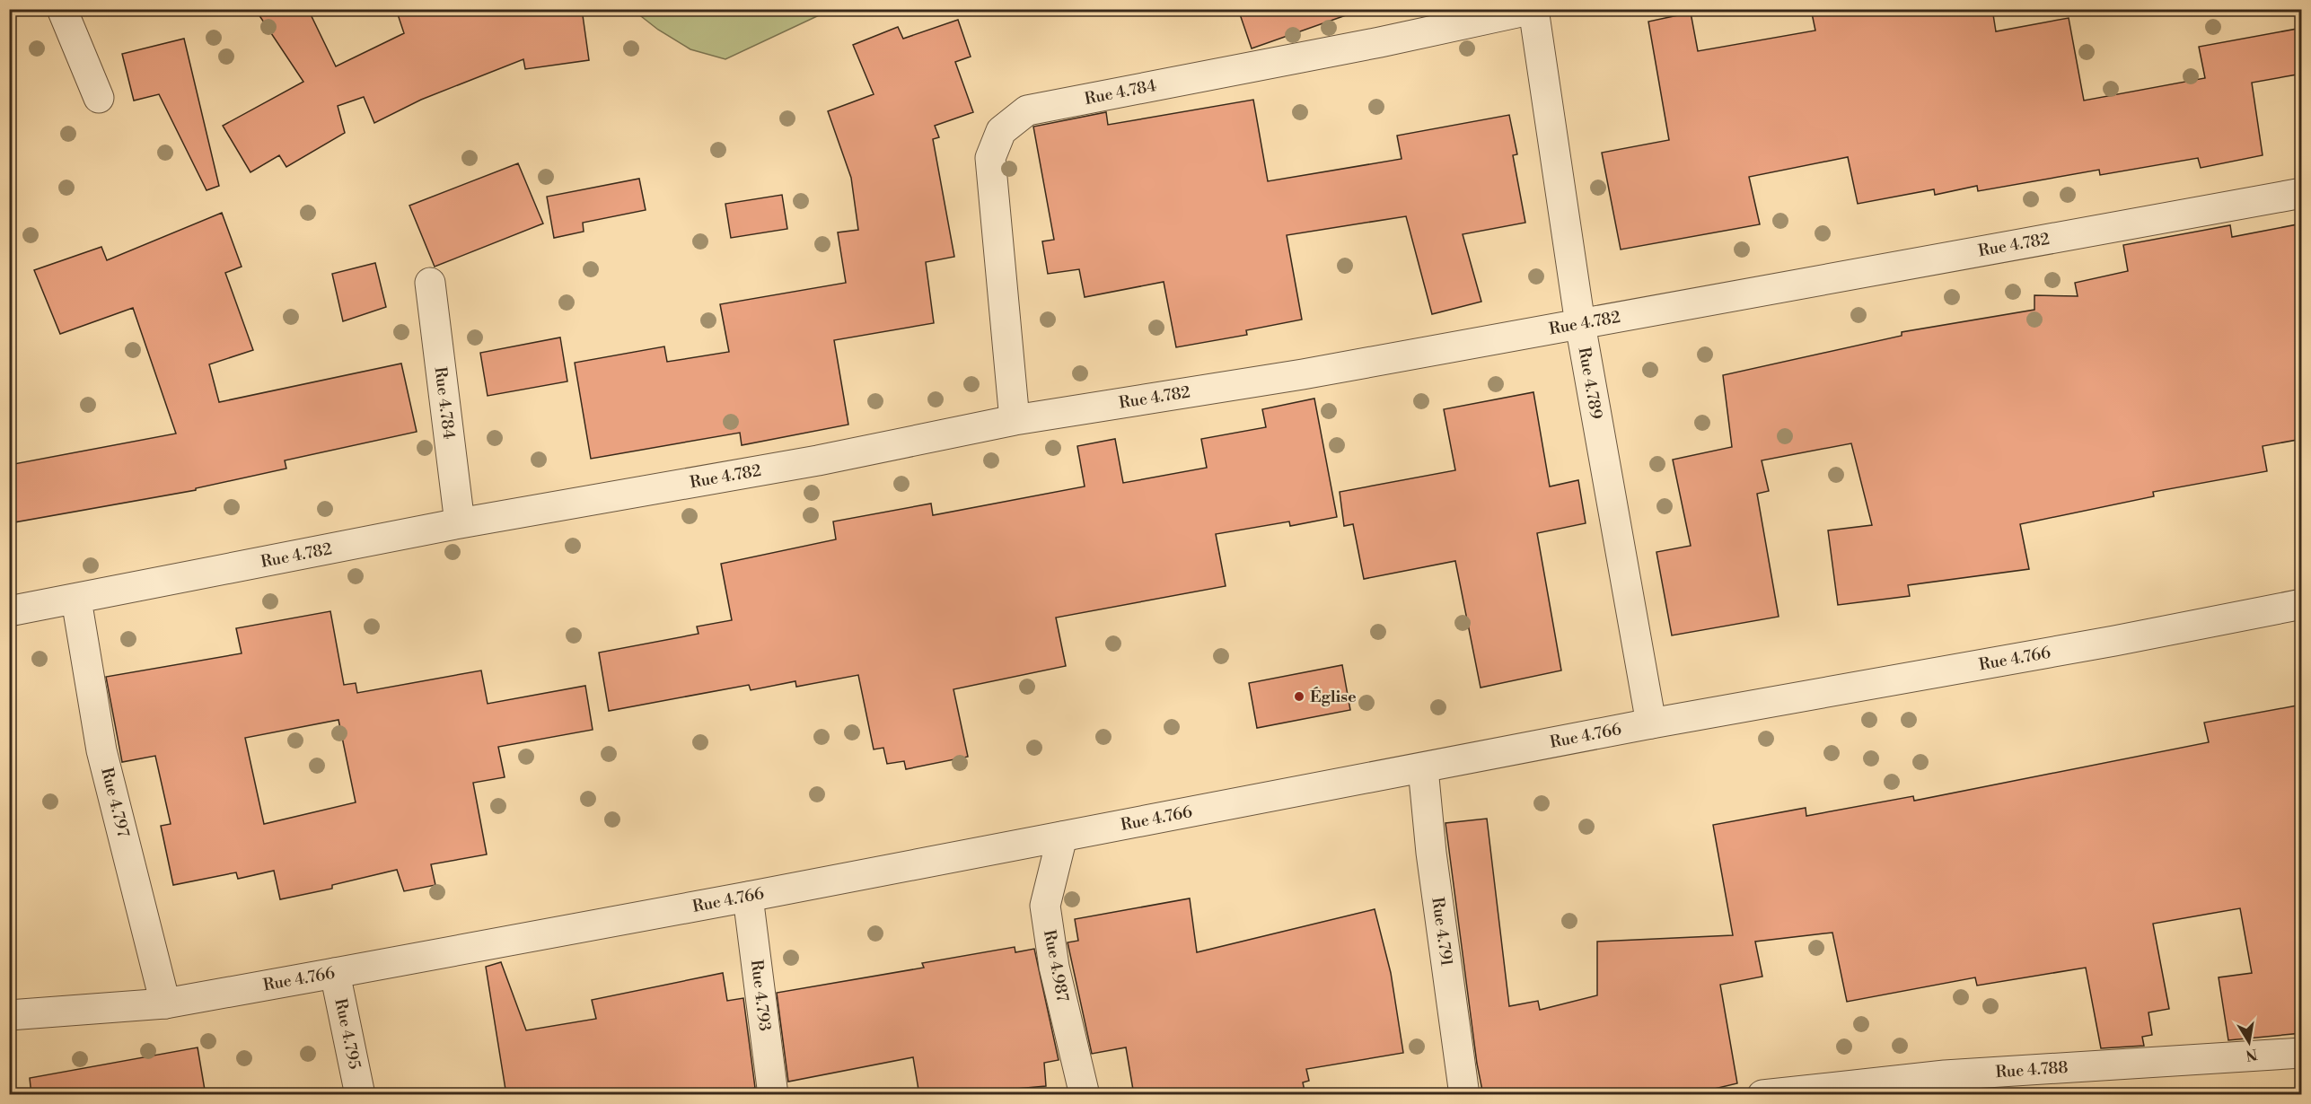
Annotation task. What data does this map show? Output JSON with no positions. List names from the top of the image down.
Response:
{
  "streets": {
    "street": [
      "Rue 4.784",
      "Rue 4.782",
      "Rue 4.789",
      "Rue 4.766",
      "Rue 4.797",
      "Rue 4.791",
      "Rue 4.987",
      "Rue 4.793",
      "Rue 4.795",
      "Rue 4.788"
    ]
  },
  "crossings": [
    ["Rue 4.784", "Rue 4.782"],
    ["Rue 4.784", "Rue 4.789"],
    ["Rue 4.782", "Rue 4.789"],
    ["Rue 4.782", "Rue 4.797"],
    ["Rue 4.789", "Rue 4.766"],
    ["Rue 4.766", "Rue 4.797"],
    ["Rue 4.766", "Rue 4.791"],
    ["Rue 4.766", "Rue 4.987"],
    ["Rue 4.766", "Rue 4.793"],
    ["Rue 4.766", "Rue 4.795"]
  ],
  "places": ["Église"],
  "north": "bottom"
}
